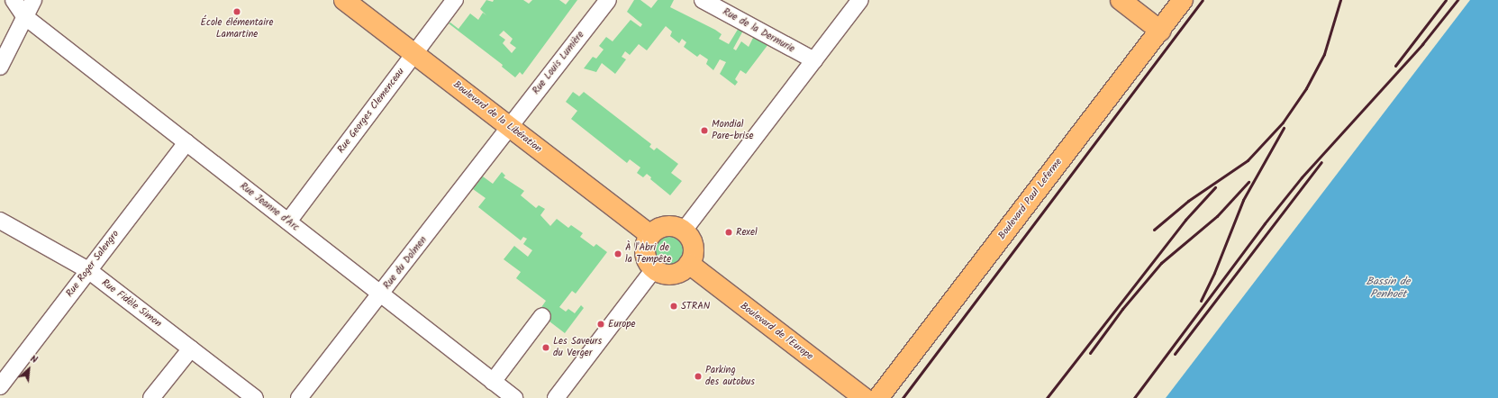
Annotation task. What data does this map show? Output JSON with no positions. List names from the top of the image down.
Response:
{
  "streets": {
    "main road": ["Boulevard de la Libération", "Boulevard Paul Leferme", "Boulevard de l'Europe"],
    "street": [
      "Rue de la Dermurie",
      "Rue Louis Lumière",
      "Rue Georges Clemenceau",
      "Rue Jeanne d'Arc",
      "Rue du Dolmen",
      "Rue Roger Salengro",
      "Rue Fidèle Simon"
    ]
  },
  "crossings": [
    ["Rue Louis Lumière", "Boulevard de la Libération"],
    ["Rue Louis Lumière", "Rue du Dolmen"],
    ["Rue Georges Clemenceau", "Boulevard de la Libération"],
    ["Rue Georges Clemenceau", "Rue Jeanne d'Arc"],
    ["Boulevard de la Libération", "Rue du Dolmen"],
    ["Boulevard de la Libération", "Boulevard de l'Europe"],
    ["Rue Jeanne d'Arc", "Rue du Dolmen"],
    ["Rue Jeanne d'Arc", "Rue Roger Salengro"],
    ["Rue Roger Salengro", "Rue Fidèle Simon"]
  ],
  "water": ["Bassin de Penhoët"],
  "places": [
    "École élémentaire Lamartine",
    "Mondial Pare-brise",
    "Rexel",
    "À l'Abri de la Tempête",
    "STRAN",
    "Europe",
    "Les Saveurs du Verger",
    "Parking des autobus"
  ],
  "north": "top right"
}
